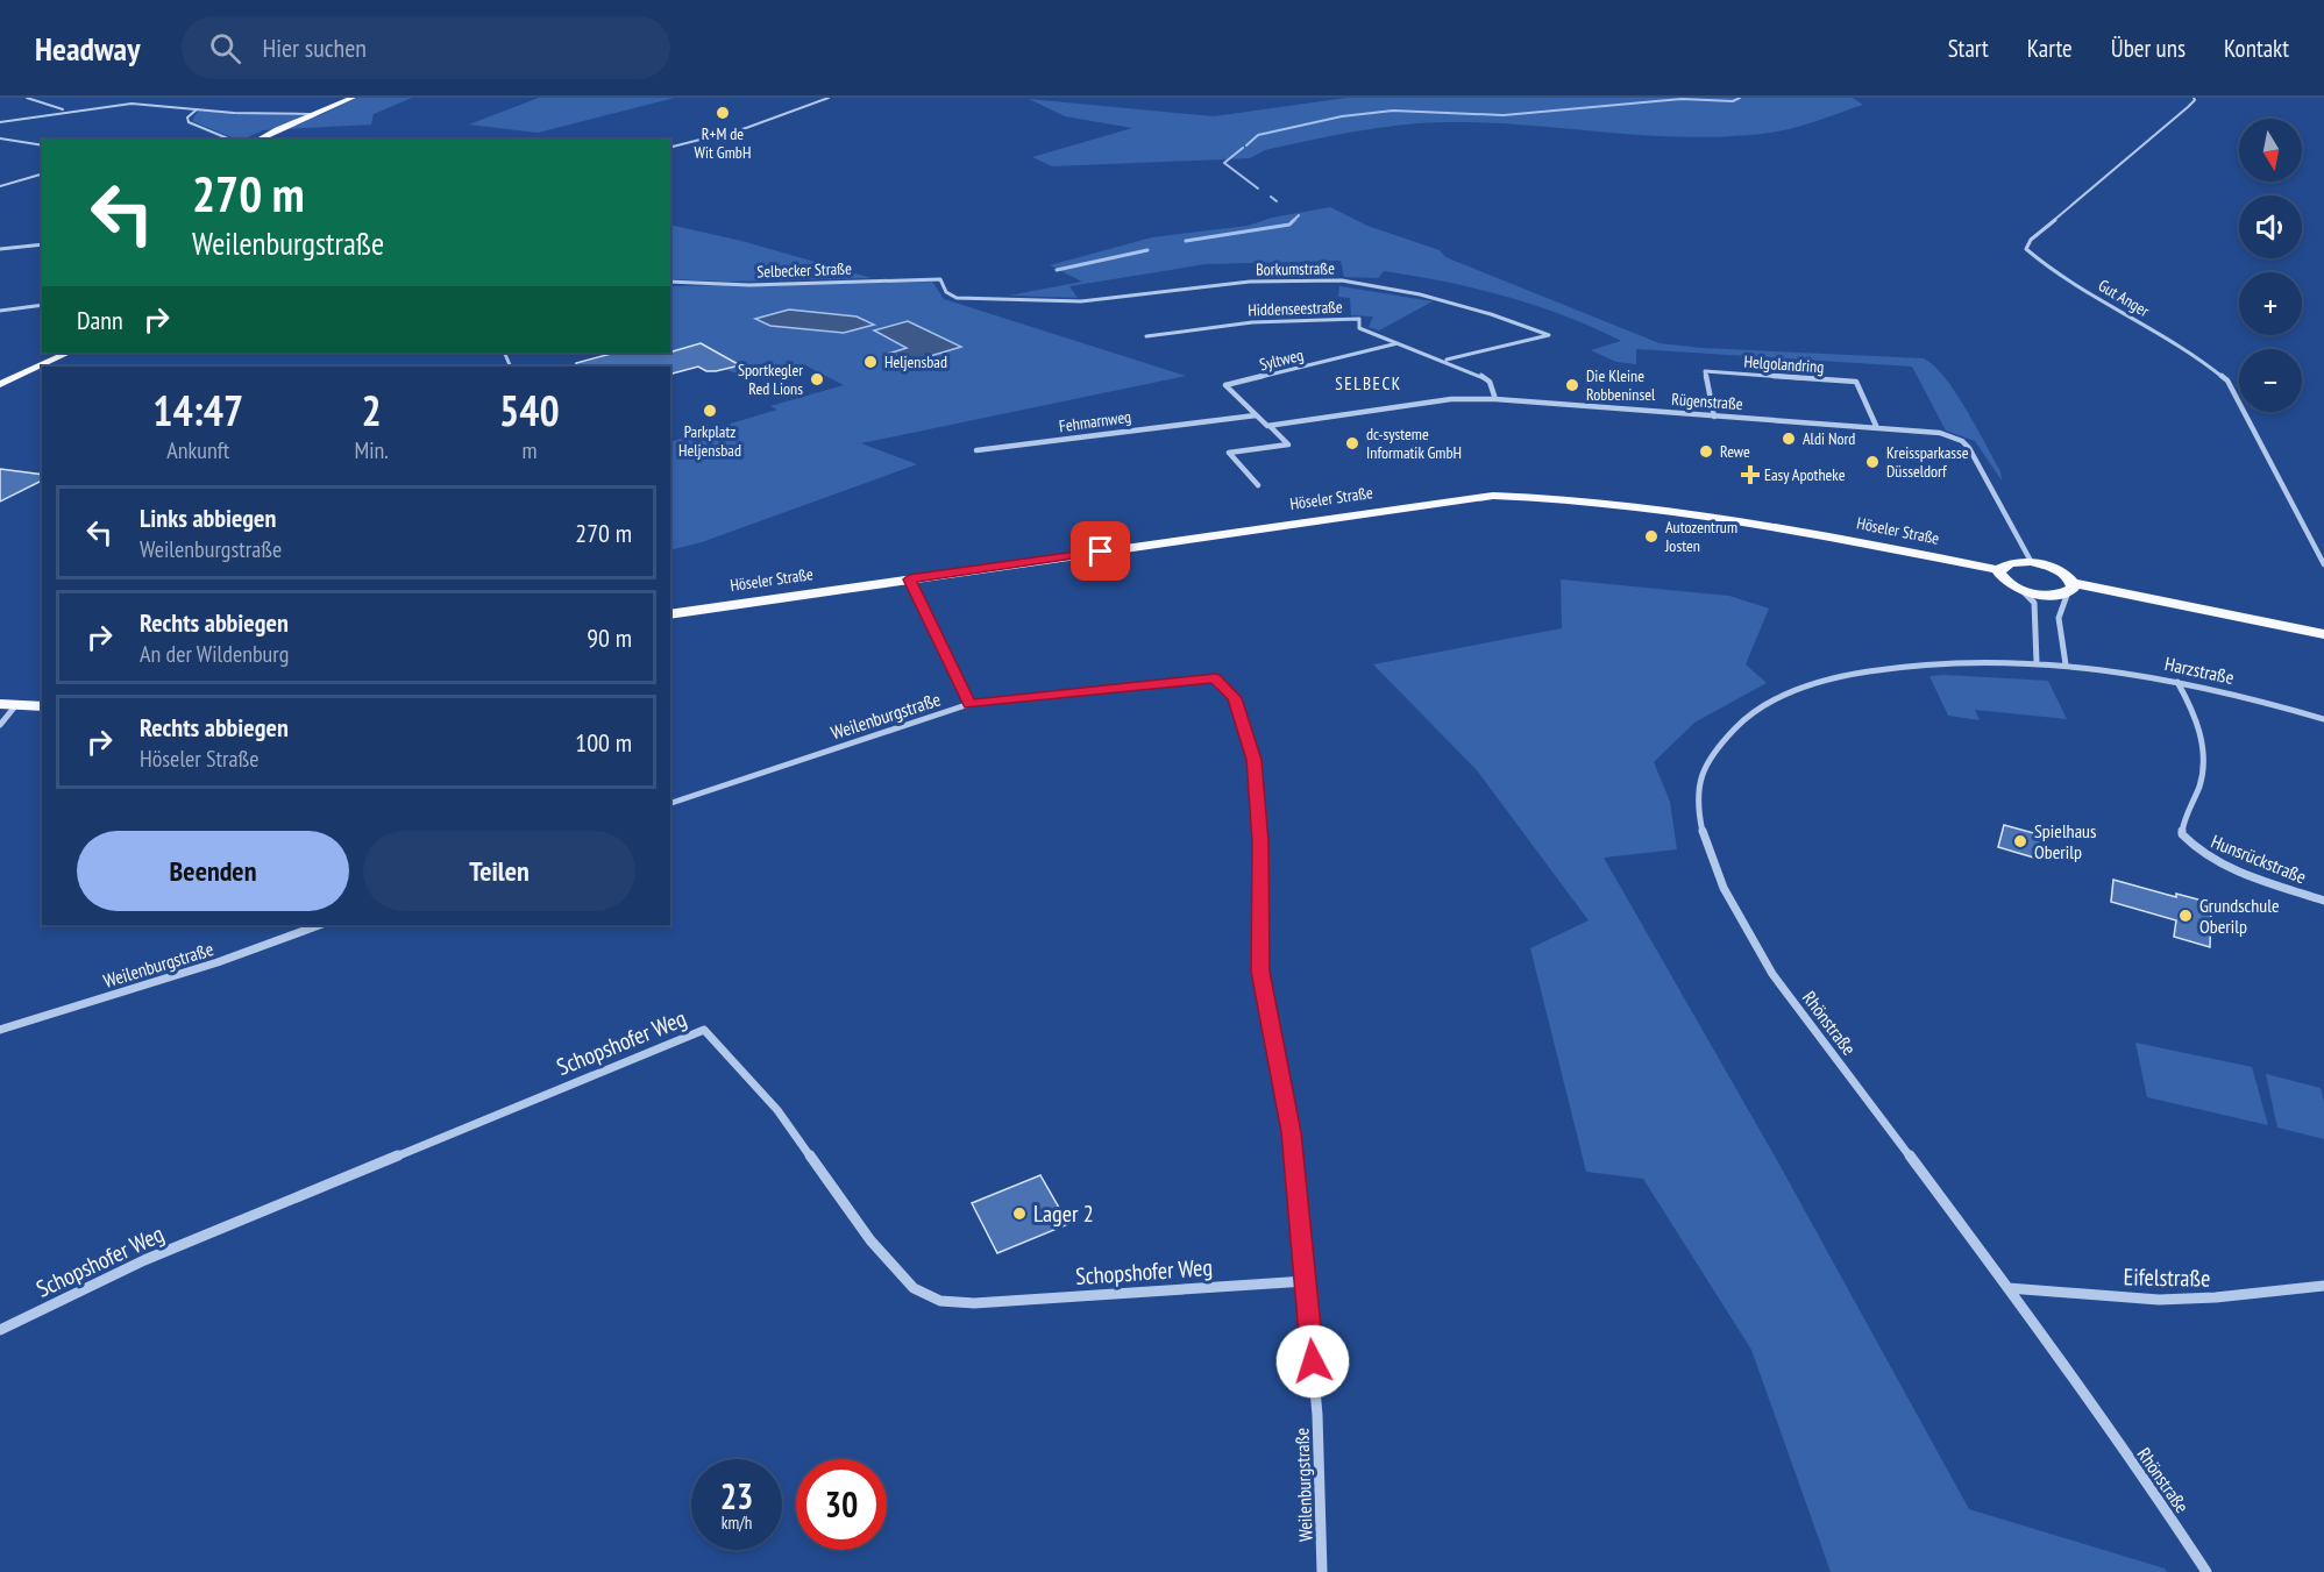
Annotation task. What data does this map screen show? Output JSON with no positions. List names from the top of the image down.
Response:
{
  "streets": {
    "main road": ["Höseler Straße"],
    "street": [
      "Borkumstraße",
      "Selbecker Straße",
      "Gut Anger",
      "Hiddenseestraße",
      "Syltweg",
      "Helgolandring",
      "Rügenstraße",
      "Fehmarnweg",
      "Harzstraße",
      "Weilenburgstraße",
      "Hunsrückstraße",
      "Rhönstraße",
      "Schopshofer Weg",
      "Eifelstraße"
    ]
  },
  "crossings": [
    ["Borkumstraße", "Selbecker Straße"],
    ["Borkumstraße", "Hiddenseestraße"],
    ["Hiddenseestraße", "Syltweg"],
    ["Hiddenseestraße", "Rügenstraße"],
    ["Syltweg", "Rügenstraße"],
    ["Syltweg", "Fehmarnweg"],
    ["Helgolandring", "Rügenstraße"],
    ["Harzstraße", "Hunsrückstraße"],
    ["Harzstraße", "Rhönstraße"],
    ["Weilenburgstraße", "Schopshofer Weg"],
    ["Rhönstraße", "Eifelstraße"]
  ],
  "districts": ["SELBECK"],
  "places": {
    "other": [
      "R+M de Wit GmbH",
      "Heljensbad",
      "Sportkegler Red Lions",
      "Die Kleine Robbeninsel",
      "Parkplatz Heljensbad",
      "Aldi Nord",
      "dc-systeme Informatik GmbH",
      "Rewe",
      "Kreissparkasse Düsseldorf",
      "Autozentrum Josten",
      "Spielhaus Oberilp",
      "Grundschule Oberilp",
      "Lager 2"
    ],
    "health": ["Easy Apotheke"]
  },
  "north": "bottom",
  "page": {
    "header": "Headway",
    "search": "Hier suchen",
    "nav": [
      "Start",
      "Karte",
      "Über uns",
      "Kontakt"
    ],
    "map_buttons": ["+", "−"],
    "turn": ["270 m", "Weilenburgstraße"],
    "then": "Dann",
    "eta": [
      "14:47",
      "Ankunft",
      "2",
      "Min.",
      "540",
      "m"
    ],
    "list": [
      {
        "name": "Links abbiegen",
        "note": "Weilenburgstraße",
        "value": "270 m"
      },
      {
        "name": "Rechts abbiegen",
        "note": "An der Wildenburg",
        "value": "90 m"
      },
      {
        "name": "Rechts abbiegen",
        "note": "Höseler Straße",
        "value": "100 m"
      }
    ],
    "buttons": ["Beenden", "Teilen"],
    "speed": "23 km/h",
    "limit": "30"
  }
}
